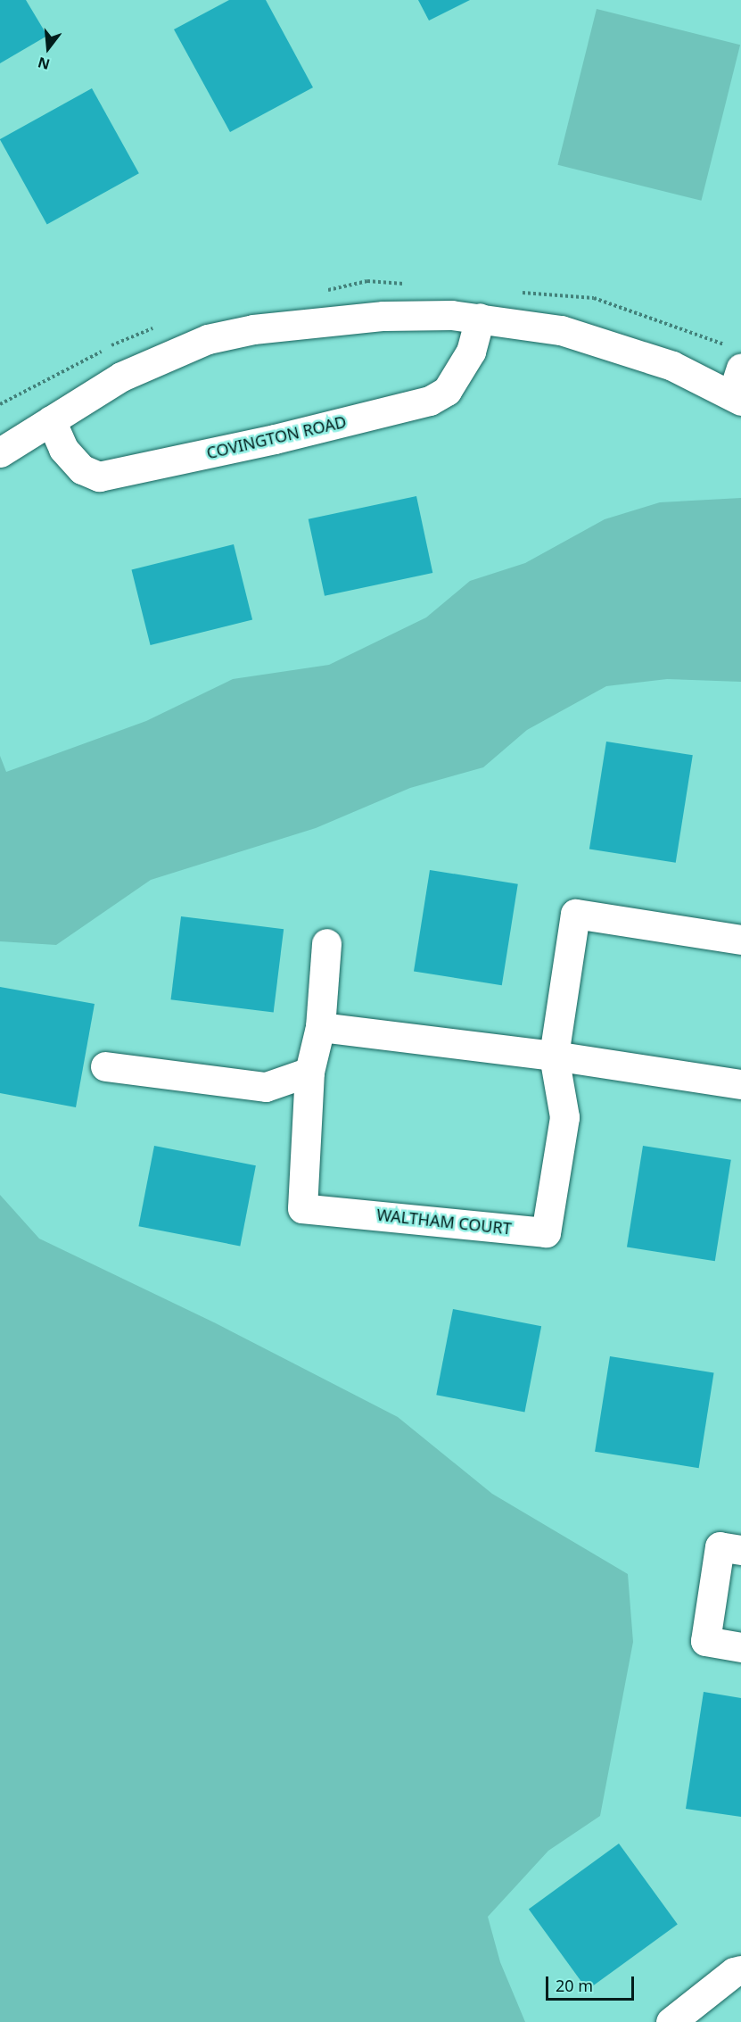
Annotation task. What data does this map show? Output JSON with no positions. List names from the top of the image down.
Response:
{
  "streets": {
    "street": ["COVINGTON ROAD", "WALTHAM COURT"]
  },
  "scale_bar": "20 m",
  "north": "bottom"
}
